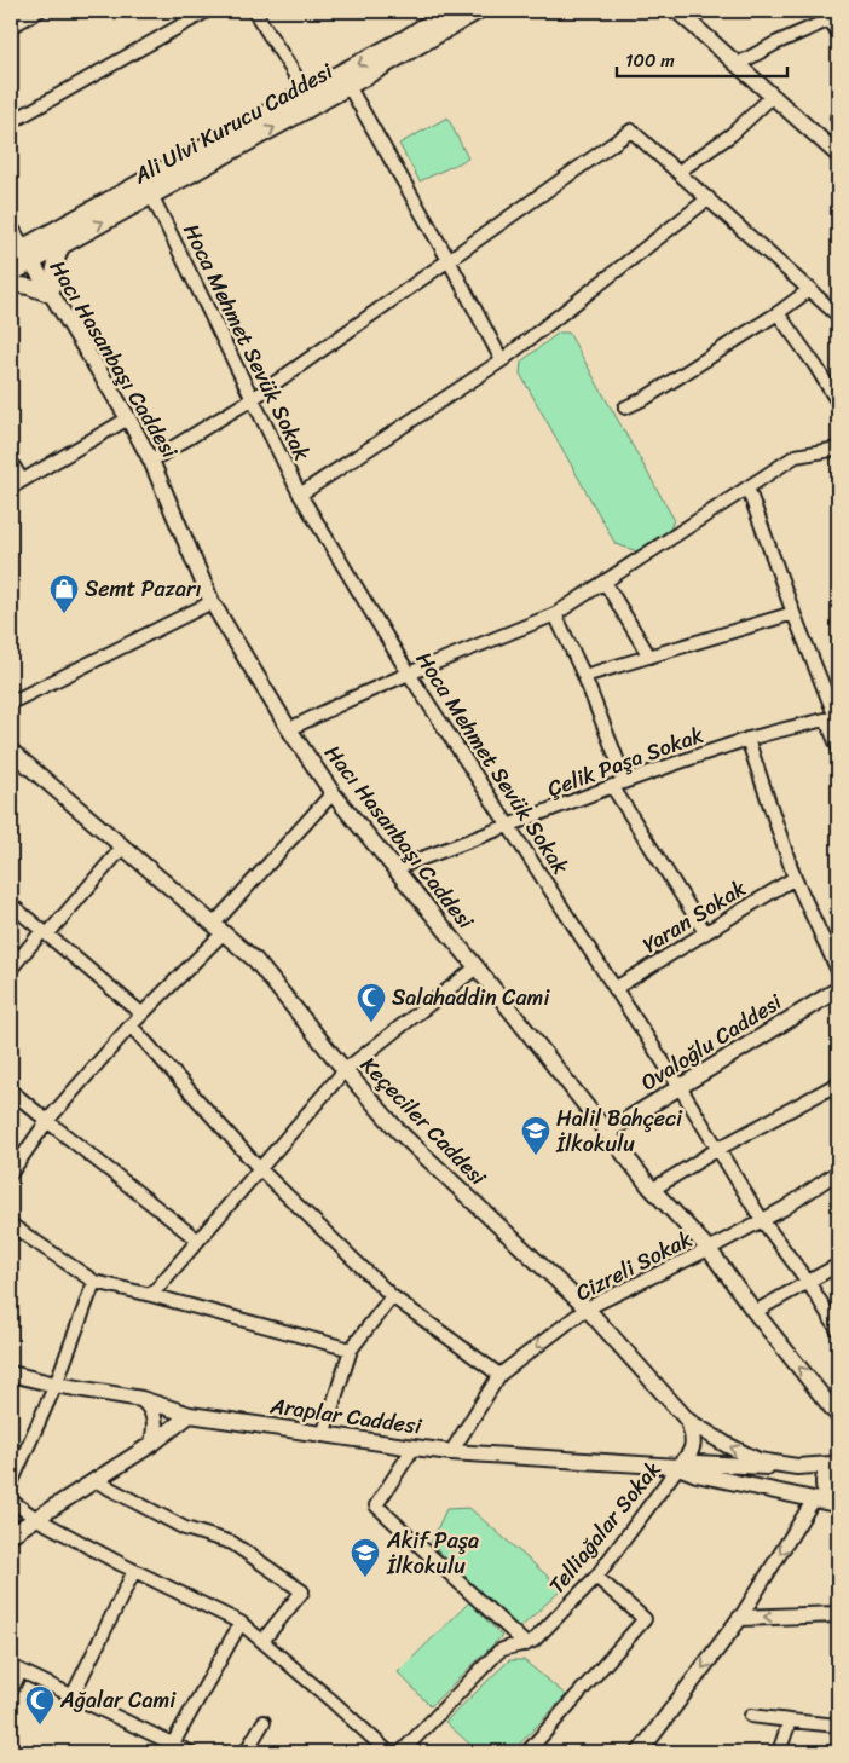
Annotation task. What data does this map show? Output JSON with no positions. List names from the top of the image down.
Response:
{
  "streets": {
    "main road": ["Ali Ulvi Kurucu Caddesi"],
    "street": [
      "Hoca Mehmet Sevük Sokak",
      "Hacı Hasanbaşı Caddesi",
      "Çelik Paşa Sokak",
      "Yaran Sokak",
      "Ovaloğlu Caddesi",
      "Keçeciler Caddesi",
      "Cizreli Sokak",
      "Araplar Caddesi",
      "Telliağalar Sokak"
    ]
  },
  "crossings": [
    ["Ali Ulvi Kurucu Caddesi", "Hoca Mehmet Sevük Sokak"],
    ["Ali Ulvi Kurucu Caddesi", "Hacı Hasanbaşı Caddesi"],
    ["Hoca Mehmet Sevük Sokak", "Çelik Paşa Sokak"],
    ["Hoca Mehmet Sevük Sokak", "Yaran Sokak"],
    ["Hoca Mehmet Sevük Sokak", "Ovaloğlu Caddesi"],
    ["Hoca Mehmet Sevük Sokak", "Cizreli Sokak"],
    ["Hacı Hasanbaşı Caddesi", "Çelik Paşa Sokak"],
    ["Hacı Hasanbaşı Caddesi", "Ovaloğlu Caddesi"],
    ["Hacı Hasanbaşı Caddesi", "Cizreli Sokak"],
    ["Keçeciler Caddesi", "Cizreli Sokak"],
    ["Keçeciler Caddesi", "Araplar Caddesi"],
    ["Cizreli Sokak", "Araplar Caddesi"],
    ["Araplar Caddesi", "Telliağalar Sokak"]
  ],
  "places": {
    "shop": ["Semt Pazarı"],
    "mosque": ["Salahaddin Cami", "Ağalar Cami"],
    "school or university": ["Halil Bahçeci İlkokulu", "Akif Paşa İlkokulu"]
  },
  "scale_bar": "100 m"
}
